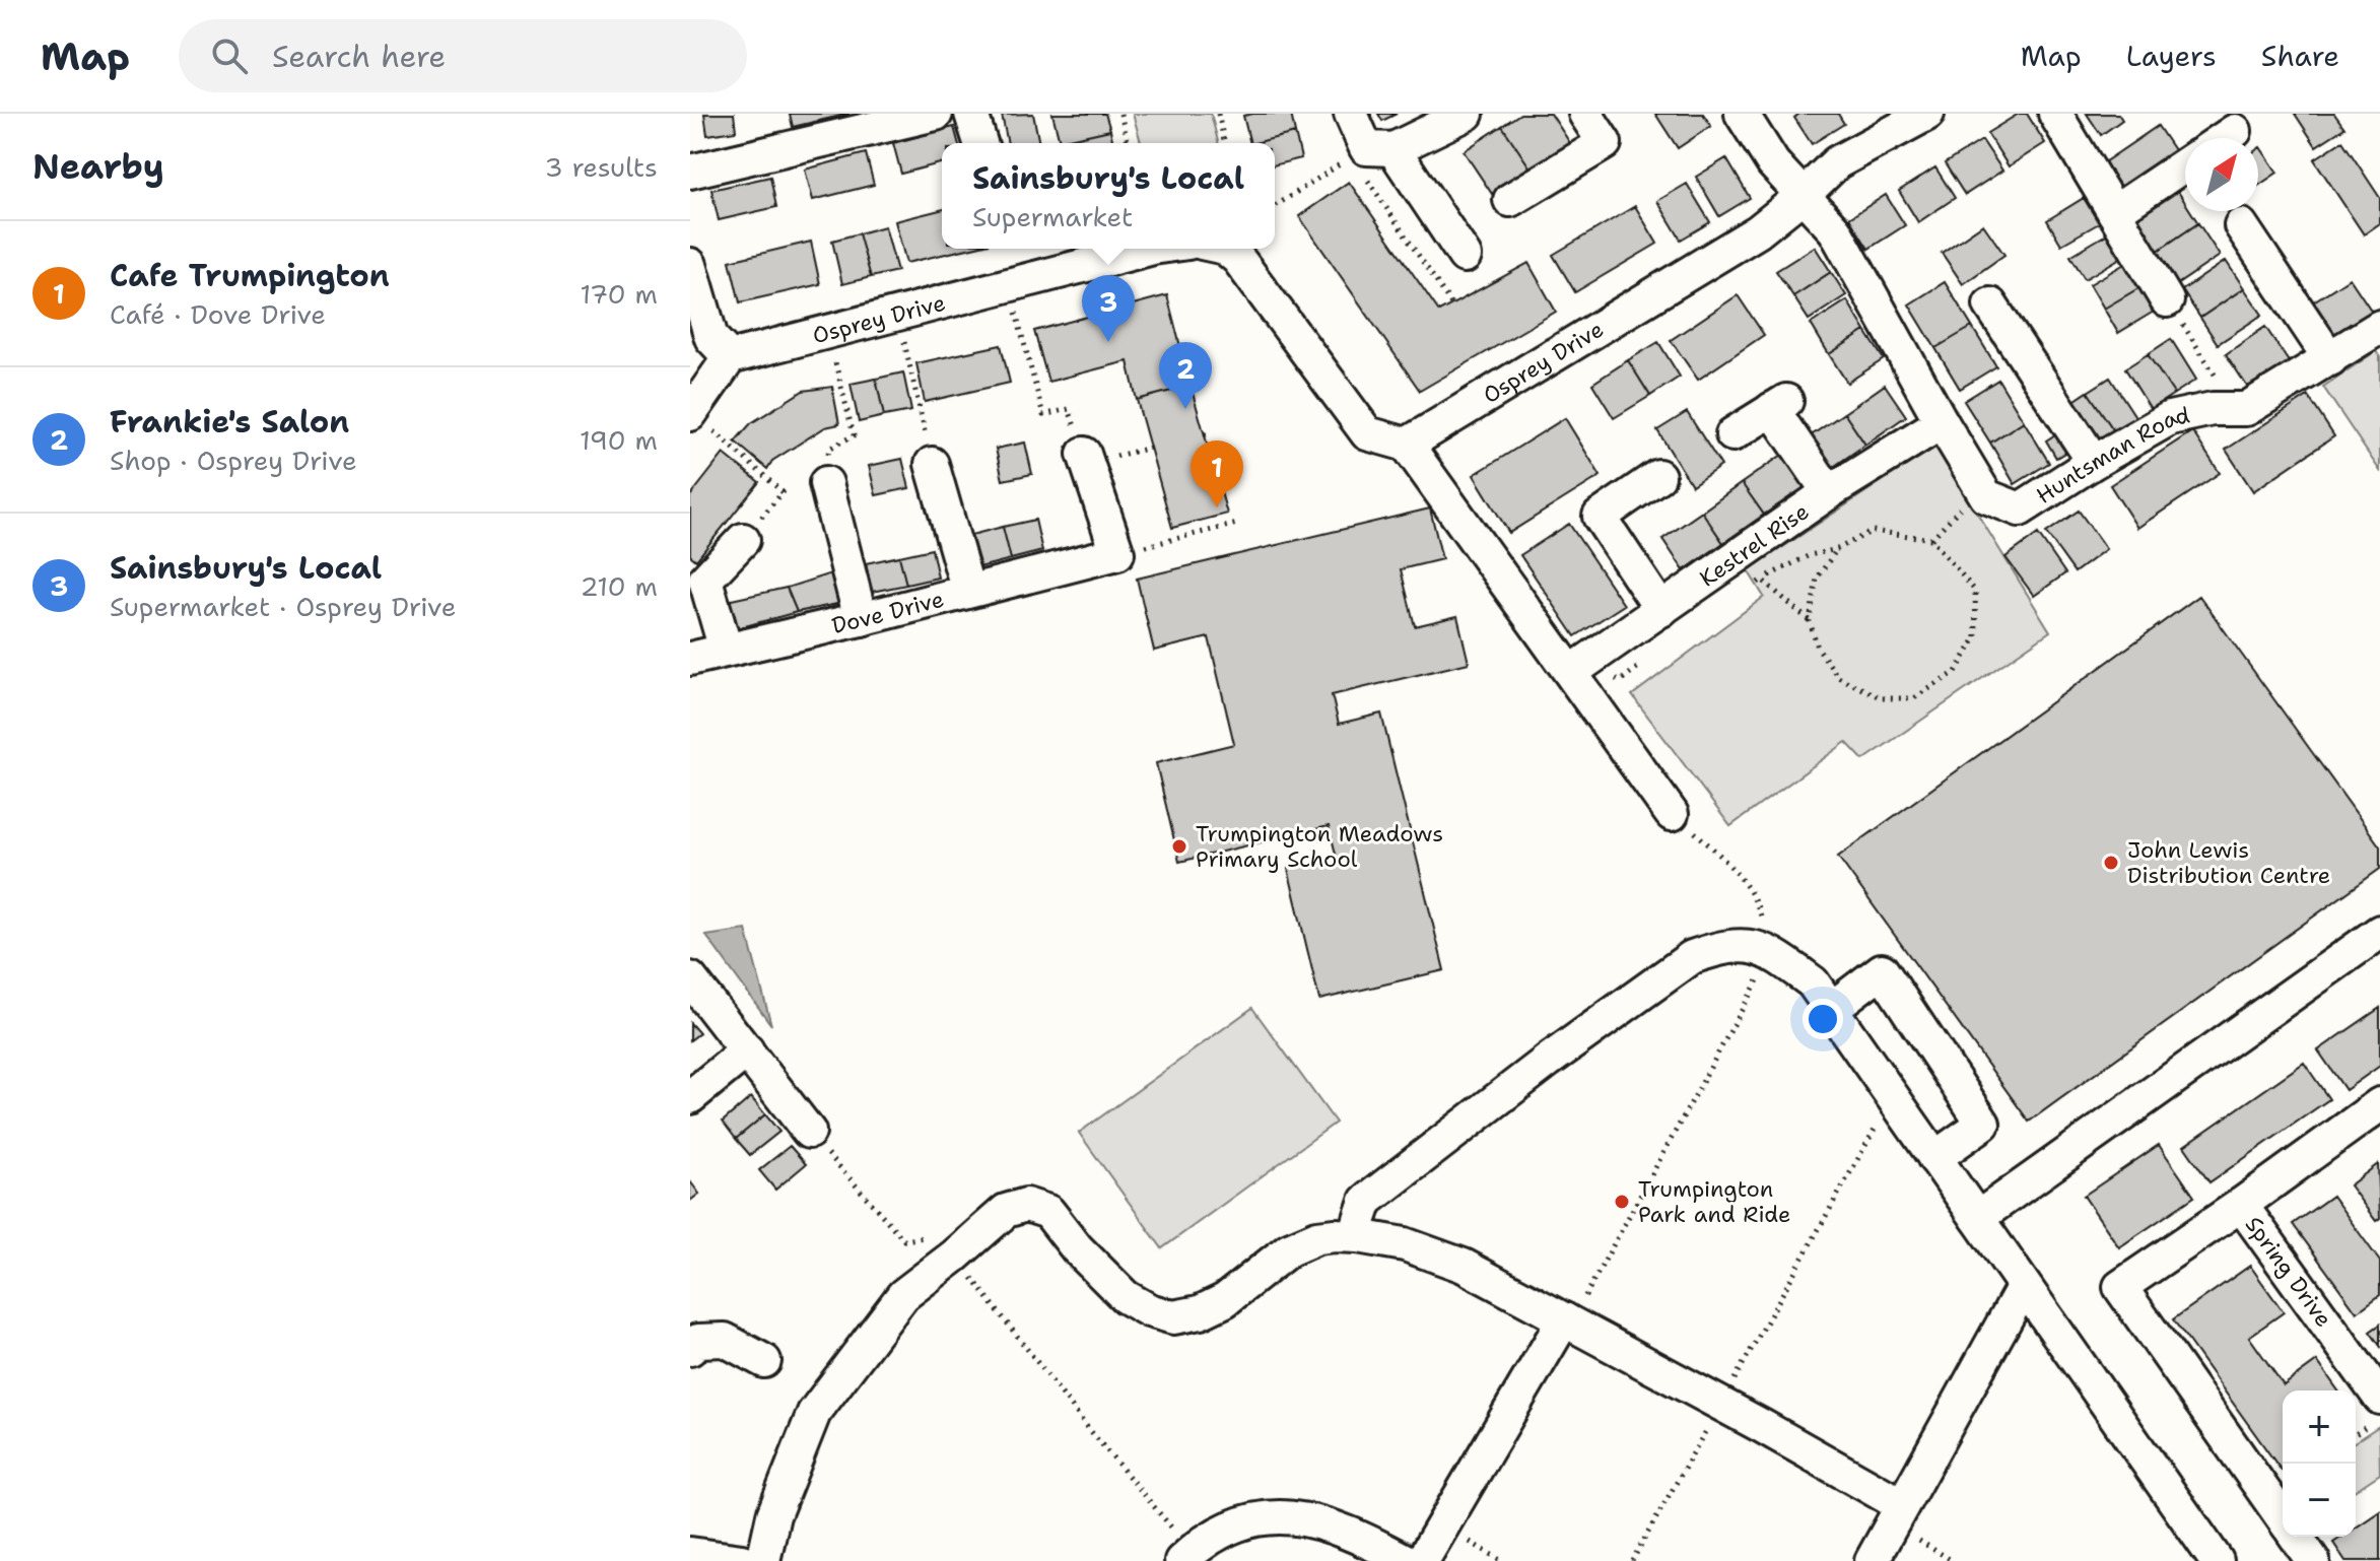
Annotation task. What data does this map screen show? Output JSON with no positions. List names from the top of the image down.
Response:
{
  "streets": {
    "street": [
      "Osprey Drive",
      "Huntsman Road",
      "Kestrel Rise",
      "Dove Drive",
      "Spring Drive"
    ]
  },
  "crossings": [
    ["Osprey Drive", "Huntsman Road"],
    ["Huntsman Road", "Kestrel Rise"]
  ],
  "places": ["Trumpington Meadows Primary School", "John Lewis Distribution Centre", "Trumpington Park and Ride"],
  "north": "top right",
  "page": {
    "header": "Map",
    "search": "Search here",
    "nav": ["Map", "Layers", "Share"],
    "heading": ["Nearby", "3 results"],
    "popup": ["Sainsbury's Local", "Supermarket"],
    "list": [
      {
        "mark": "1",
        "name": "Cafe Trumpington",
        "note": "Café · Dove Drive",
        "value": "170 m"
      },
      {
        "mark": "2",
        "name": "Frankie's Salon",
        "note": "Shop · Osprey Drive",
        "value": "190 m"
      },
      {
        "mark": "3",
        "name": "Sainsbury's Local",
        "note": "Supermarket · Osprey Drive",
        "value": "210 m"
      }
    ],
    "pins": ["3", "2", "1"],
    "map_buttons": ["+", "−"]
  }
}
